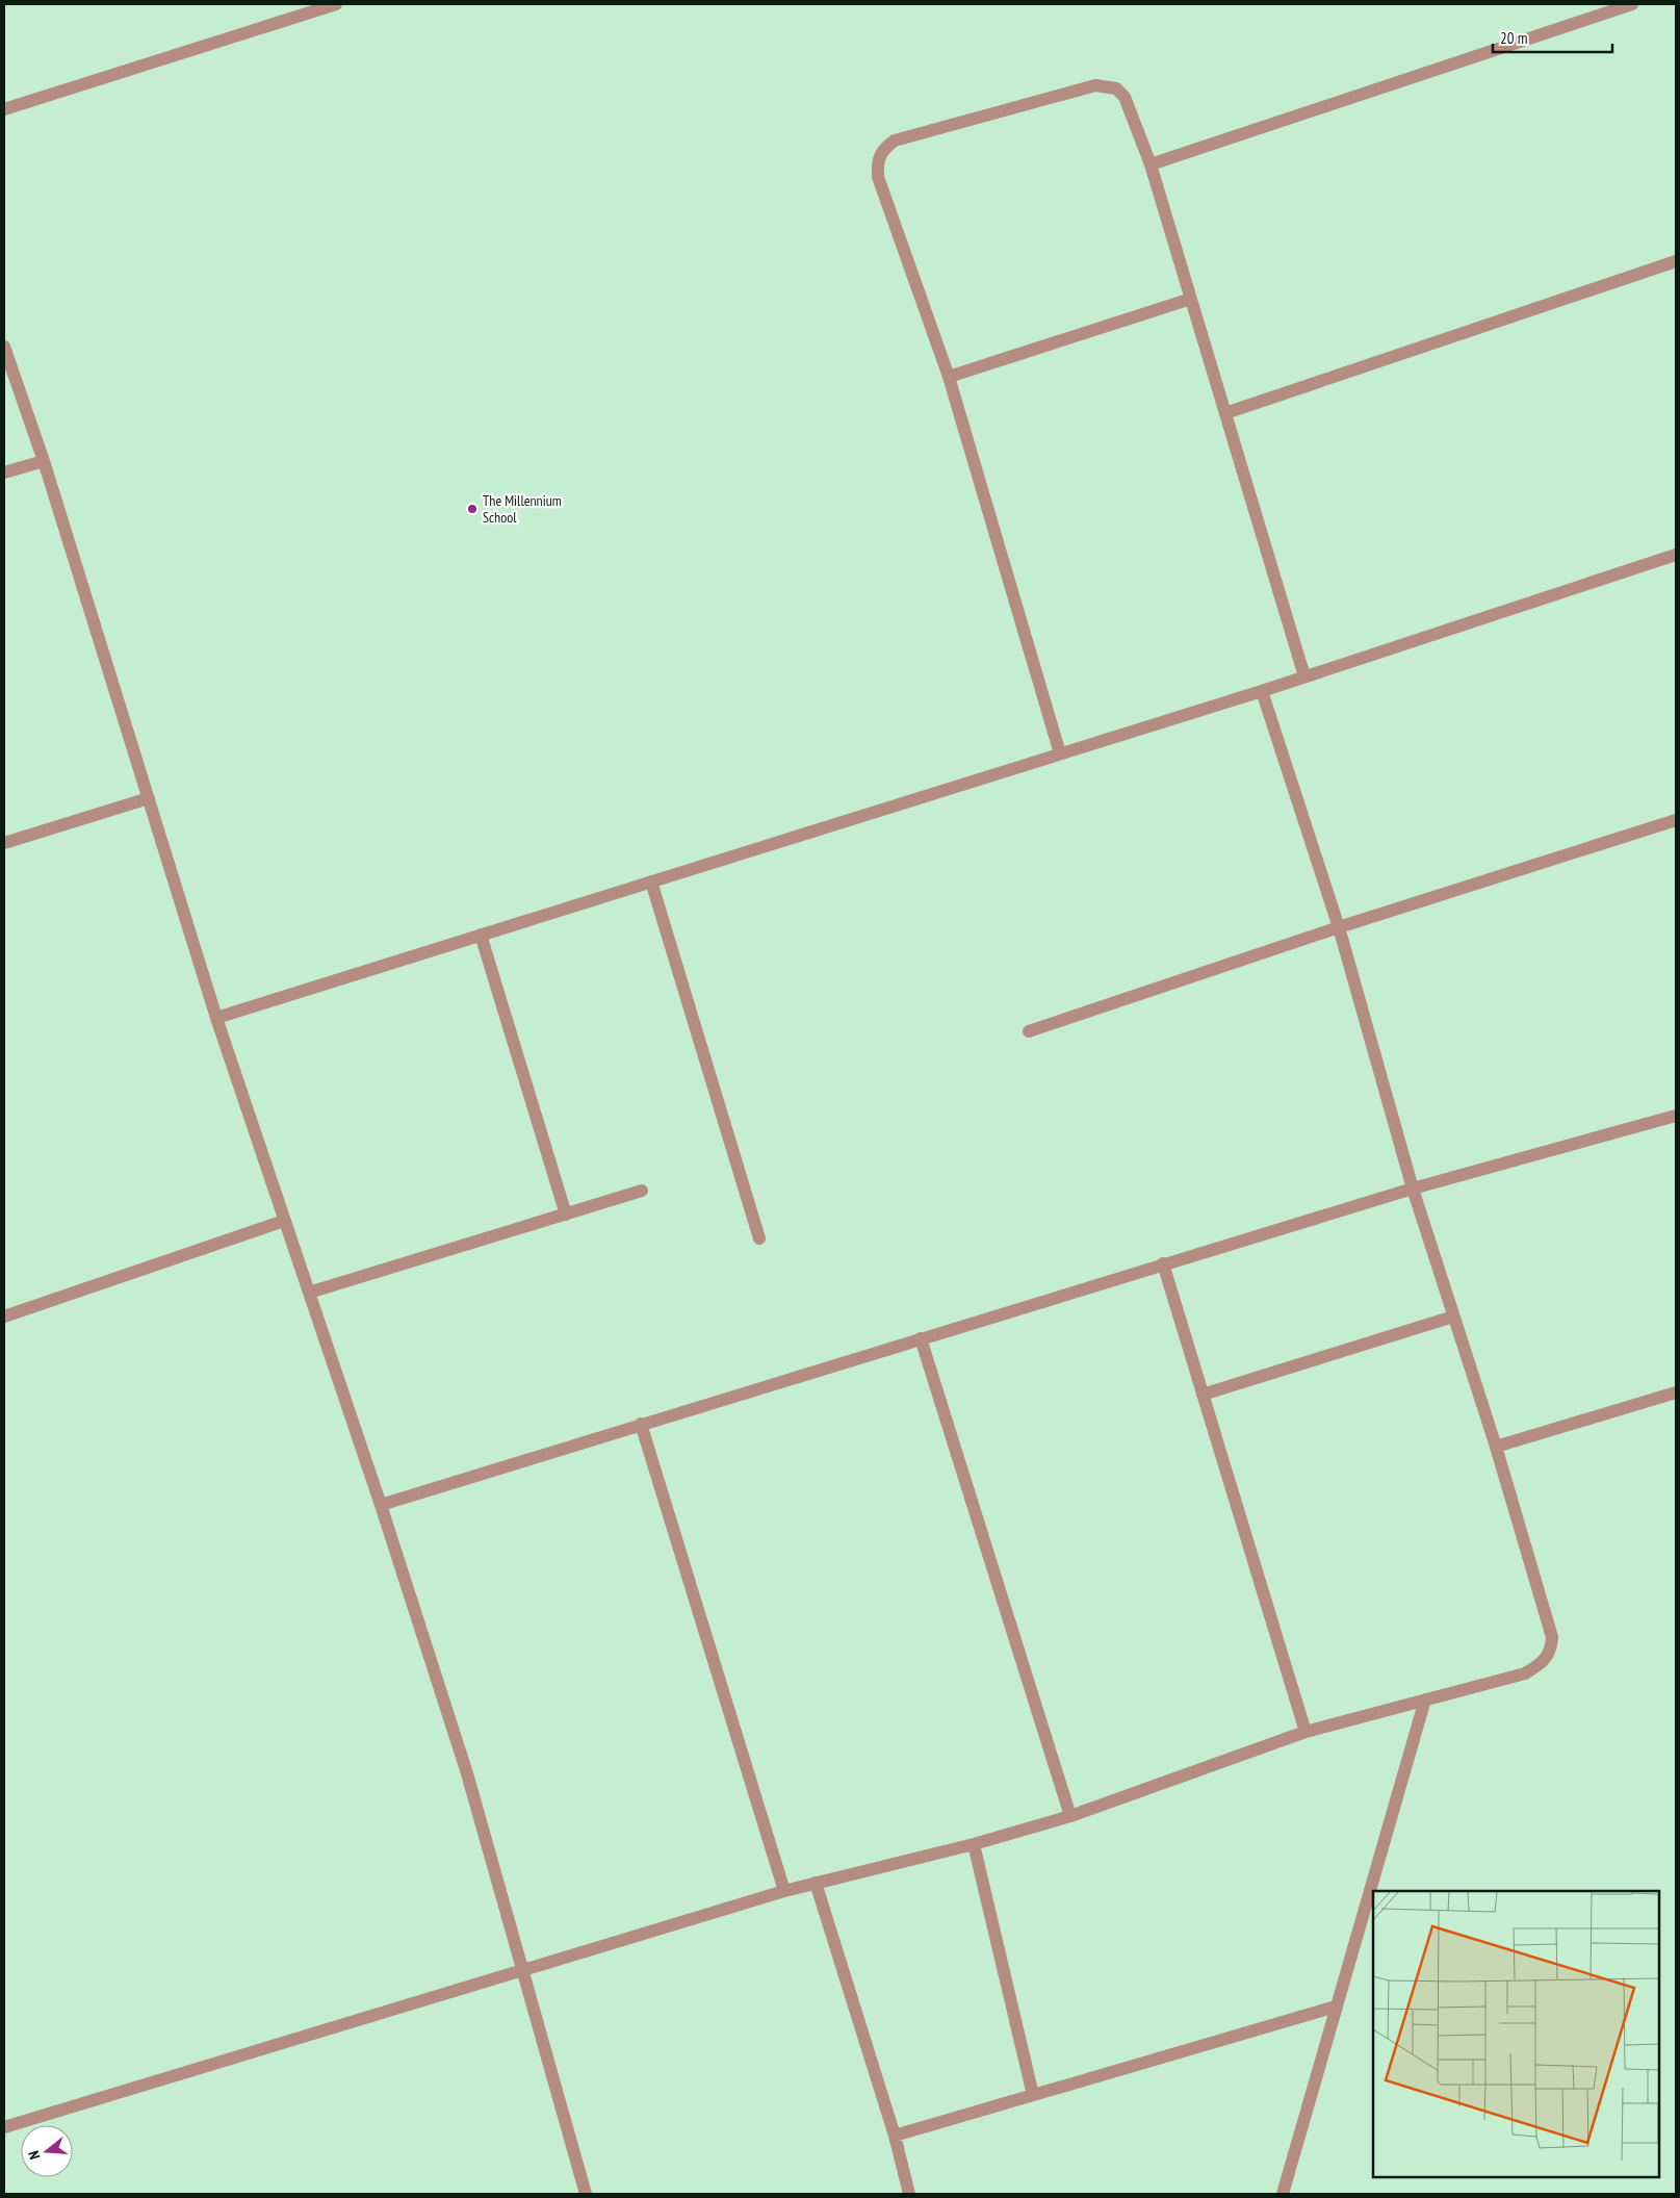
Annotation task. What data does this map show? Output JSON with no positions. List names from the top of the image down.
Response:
{
  "places": ["The Millennium School"],
  "scale_bar": "20 m",
  "north": "left"
}
